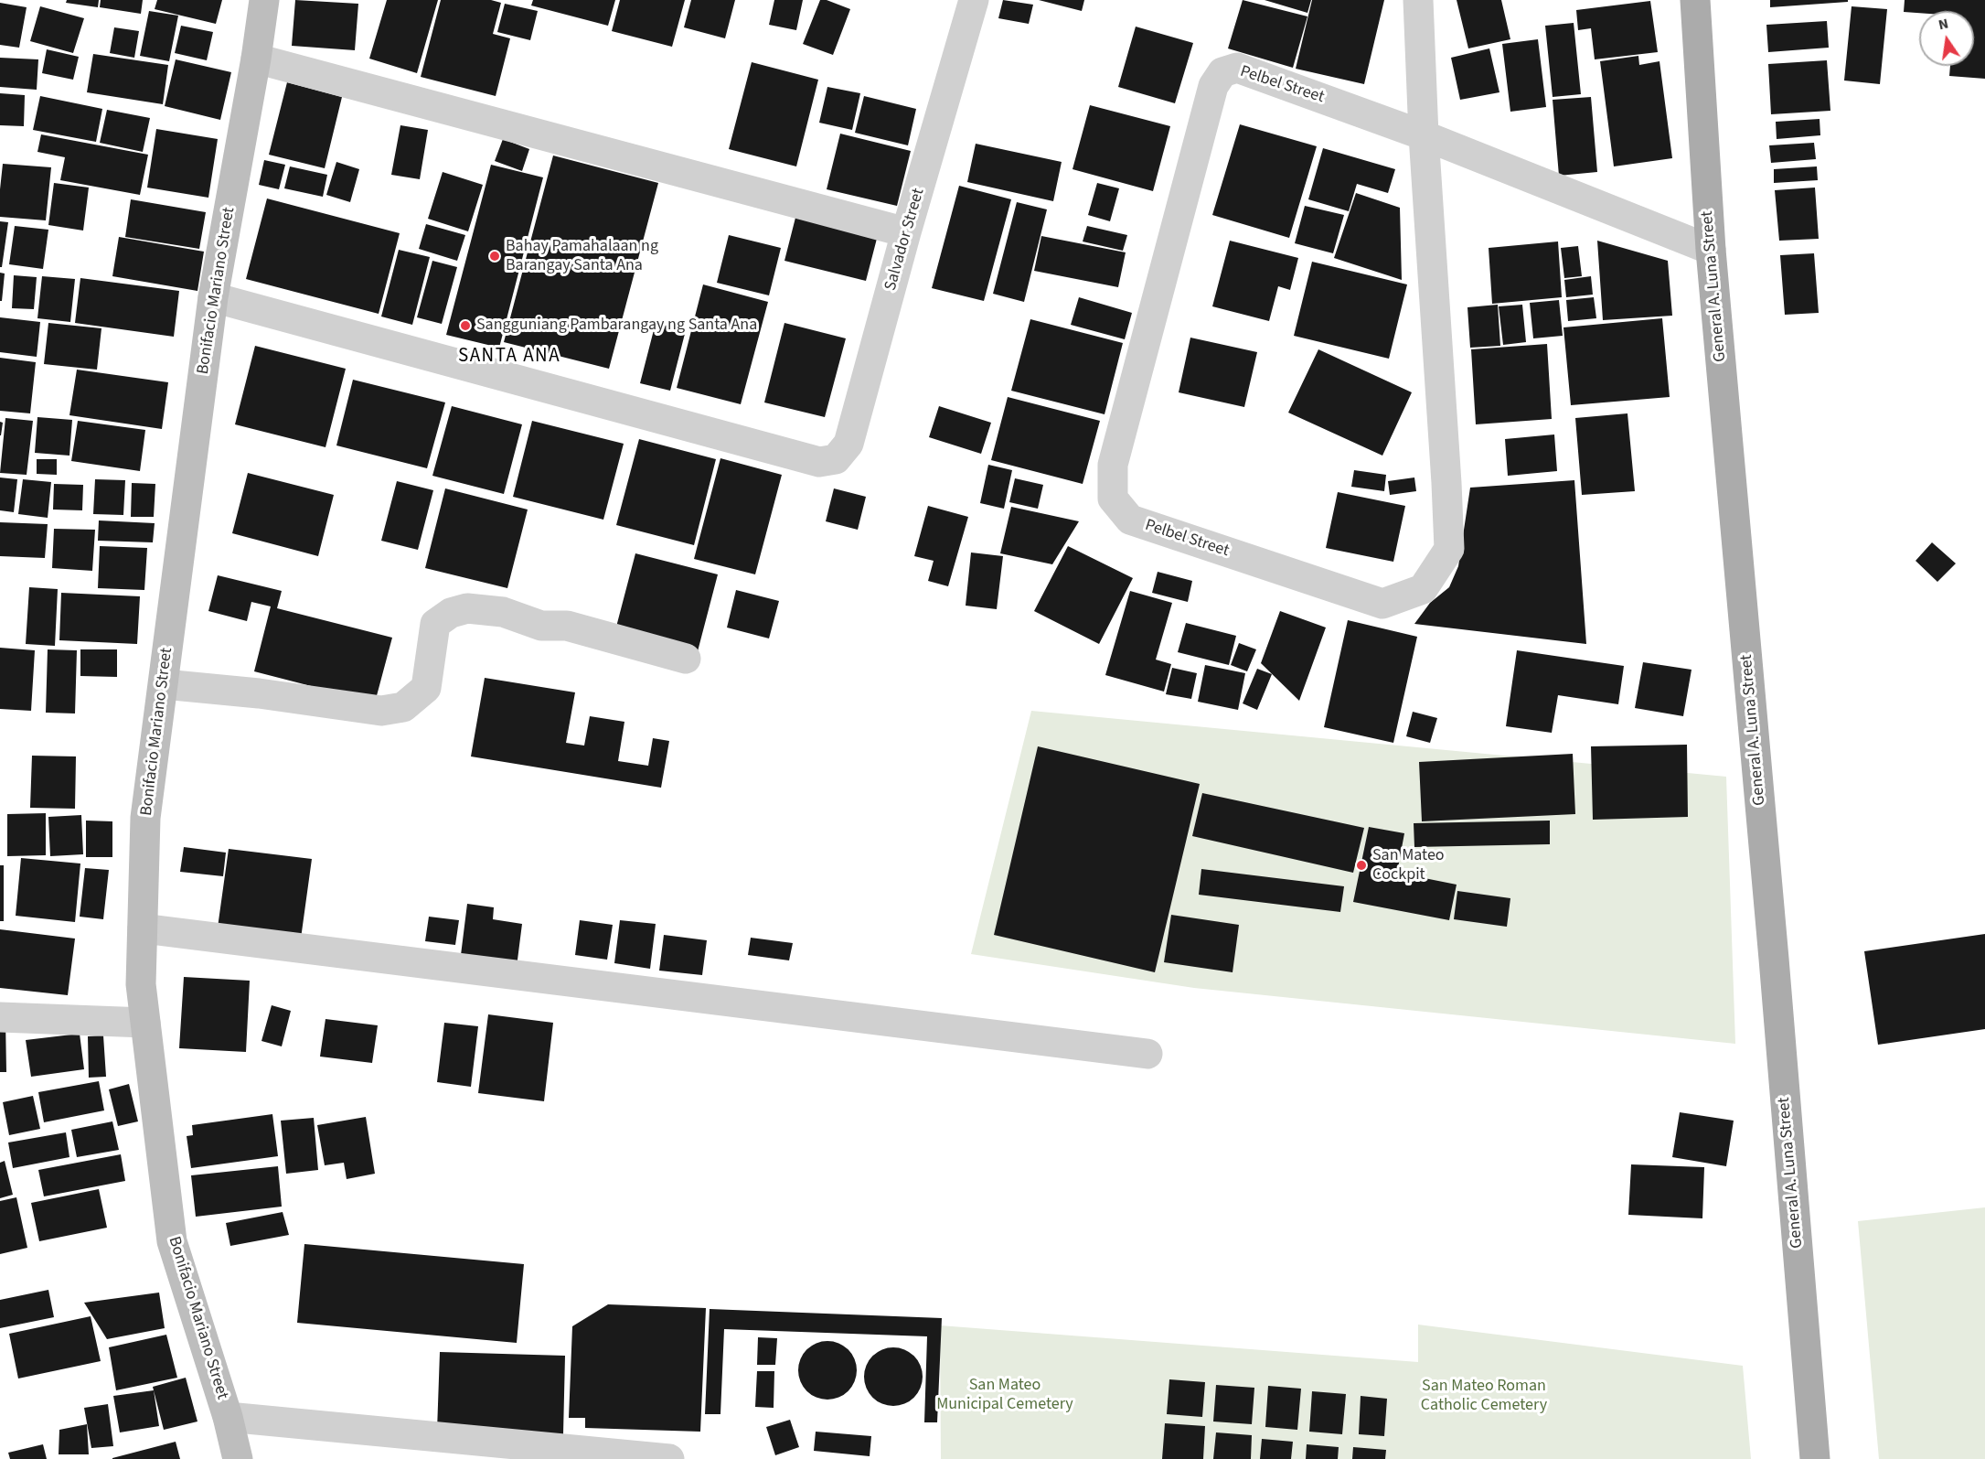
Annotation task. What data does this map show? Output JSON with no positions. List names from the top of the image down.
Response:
{
  "streets": {
    "main road": ["General A. Luna Street"],
    "street": ["Pelbel Street", "Salvador Street", "Bonifacio Mariano Street"]
  },
  "crossings": [
    ["Pelbel Street", "General A. Luna Street"],
    ["Salvador Street", "Bonifacio Mariano Street"]
  ],
  "districts": ["SANTA ANA"],
  "parks": ["San Mateo Municipal Cemetery", "San Mateo Roman Catholic Cemetery"],
  "places": ["Bahay Pamahalaan ng Barangay Santa Ana", "Sangguniang Pambarangay ng Santa Ana", "San Mateo Cockpit"],
  "north": "top"
}
